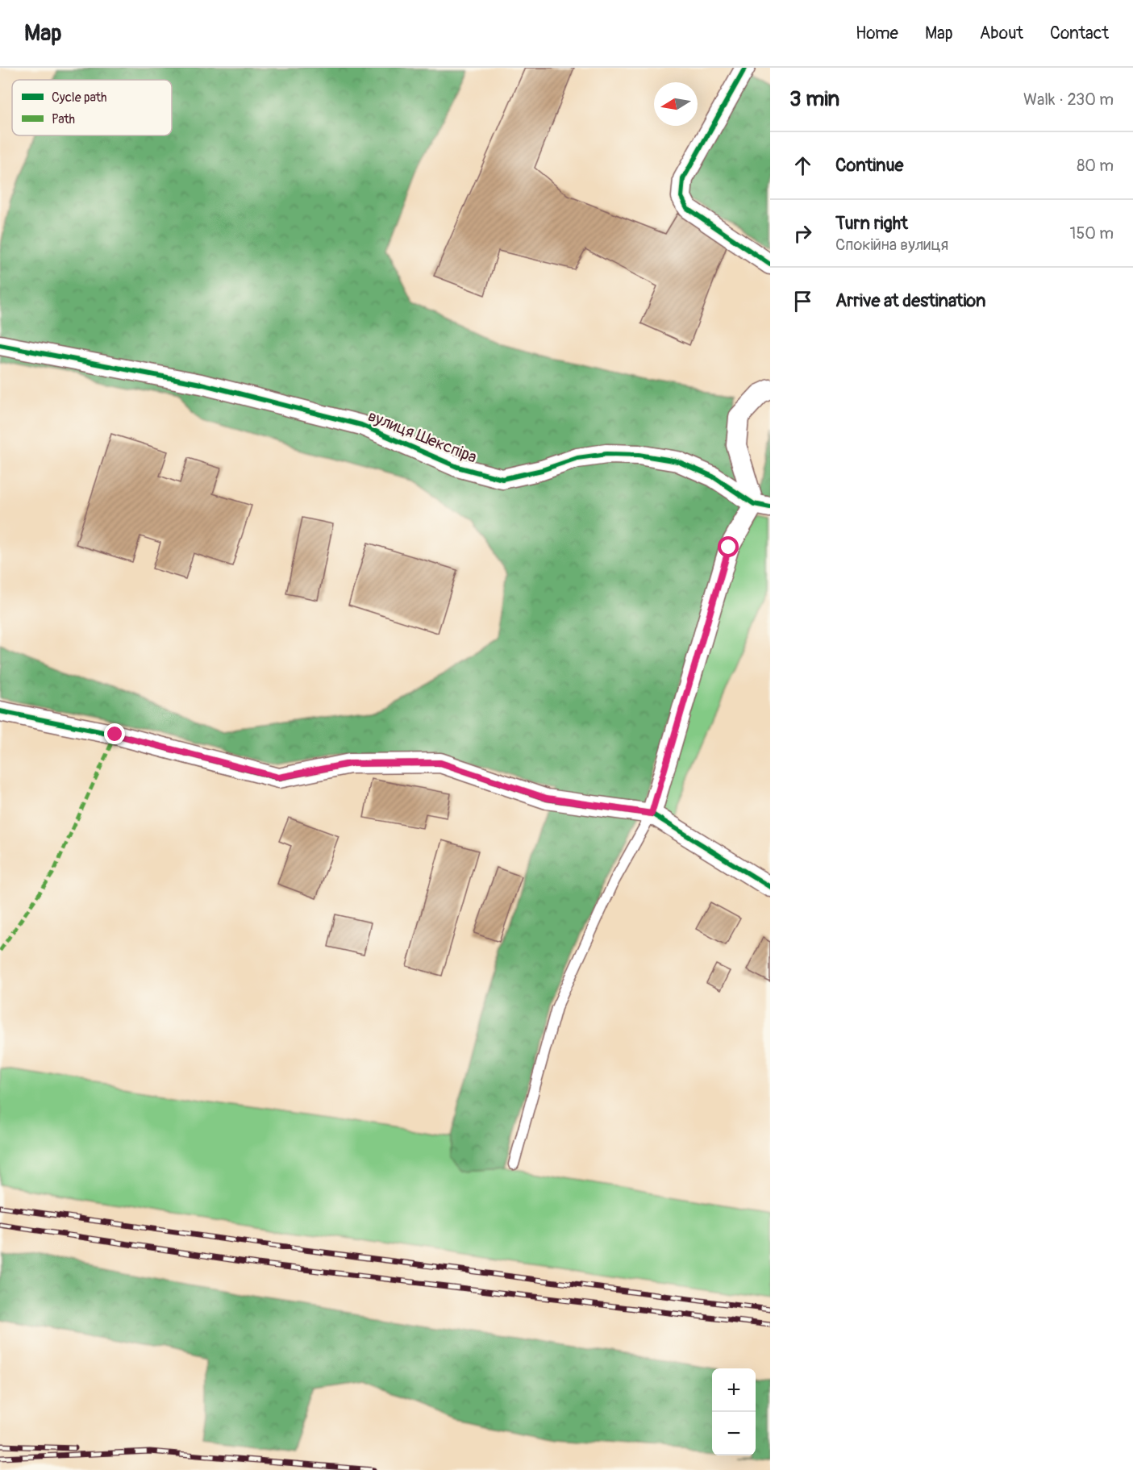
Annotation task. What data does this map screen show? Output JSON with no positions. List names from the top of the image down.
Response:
{
  "streets": {
    "street": ["вулиця Шекспіра"]
  },
  "legend": ["Cycle path", "Path"],
  "north": "left",
  "page": {
    "header": "Map",
    "nav": [
      "Home",
      "Map",
      "About",
      "Contact"
    ],
    "heading": ["3 min", "Walk · 230 m"],
    "list": [
      ["Continue", "80 m"],
      ["Turn right", "Спокійна вулиця", "150 m"],
      "Arrive at destination"
    ],
    "map_buttons": ["+", "−"]
  }
}
